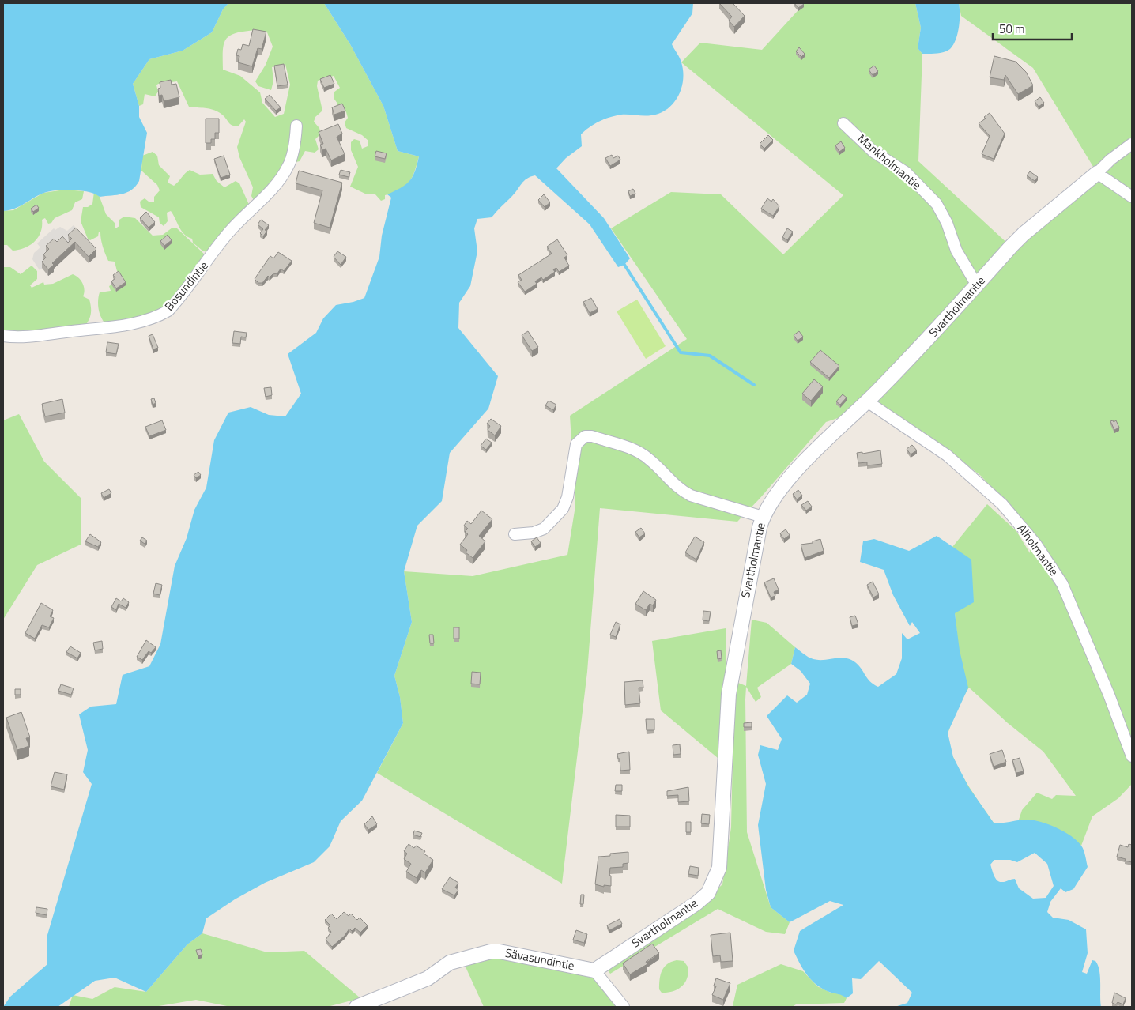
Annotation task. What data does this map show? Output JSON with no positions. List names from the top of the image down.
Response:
{
  "streets": {
    "street": [
      "Mankholmantie",
      "Bosundintie",
      "Svartholmantie",
      "Alholmantie",
      "Sävasundintie"
    ]
  },
  "crossings": [
    ["Mankholmantie", "Svartholmantie"],
    ["Svartholmantie", "Alholmantie"],
    ["Svartholmantie", "Sävasundintie"]
  ],
  "scale_bar": "50 m"
}
